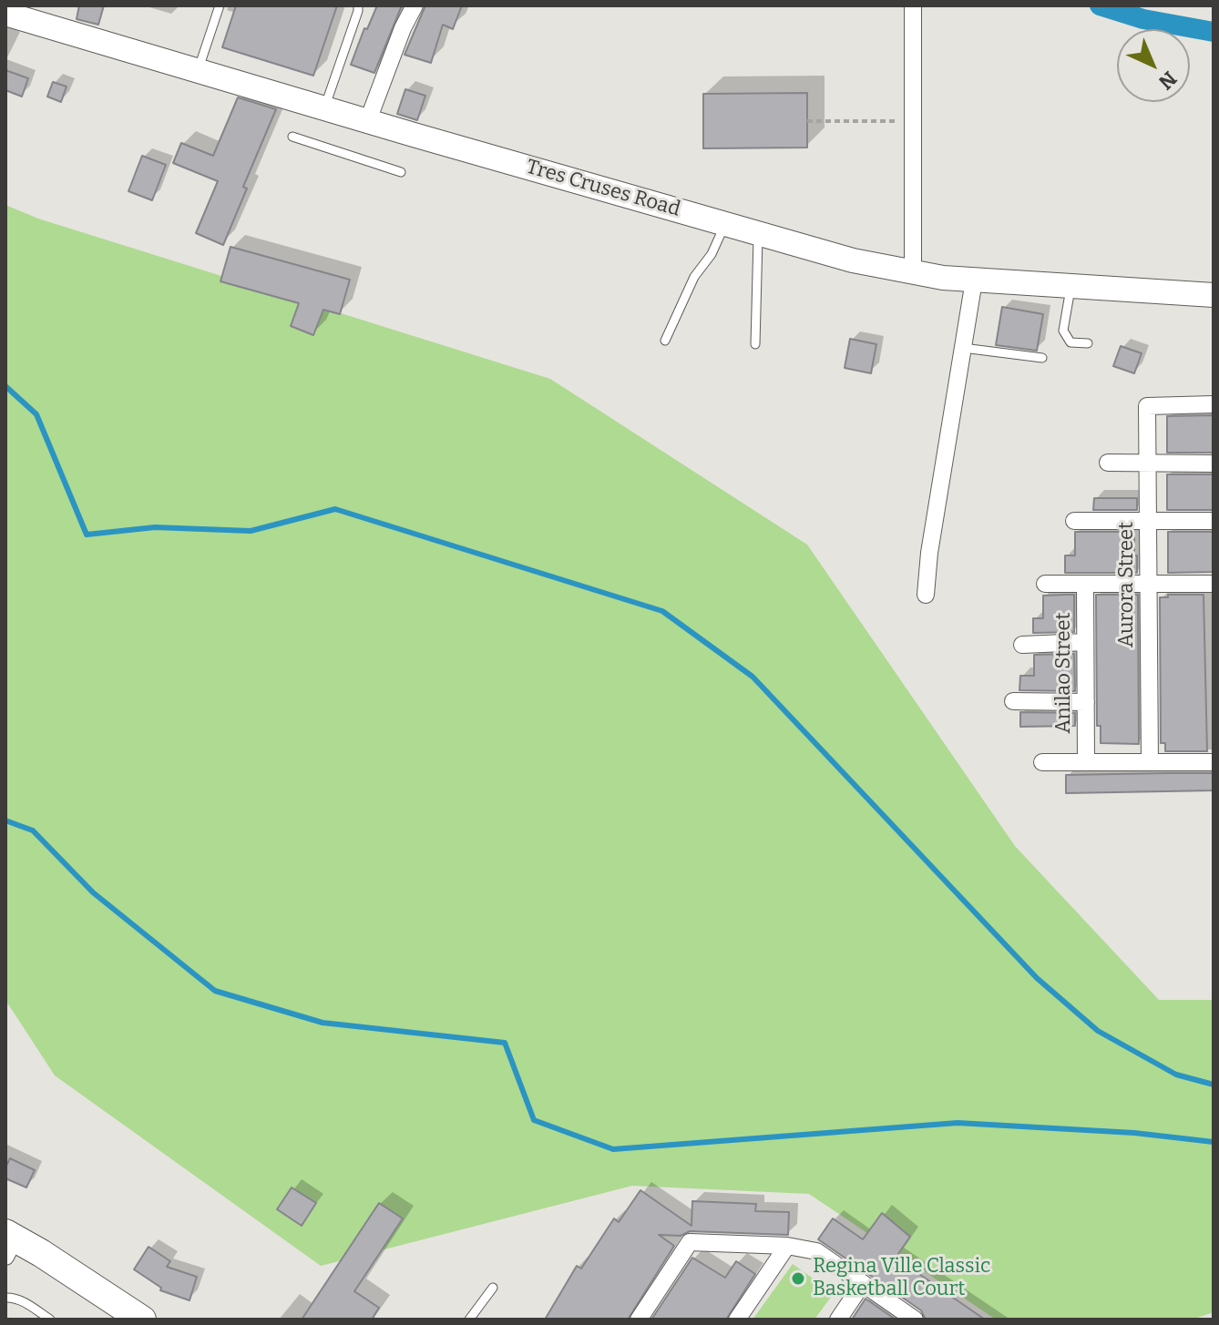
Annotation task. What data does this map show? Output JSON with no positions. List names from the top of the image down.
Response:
{
  "streets": {
    "main road": ["Tres Cruses Road"],
    "street": ["Aurora Street", "Anilao Street"]
  },
  "places": ["Regina Ville Classic Basketball Court"],
  "north": "bottom right"
}
